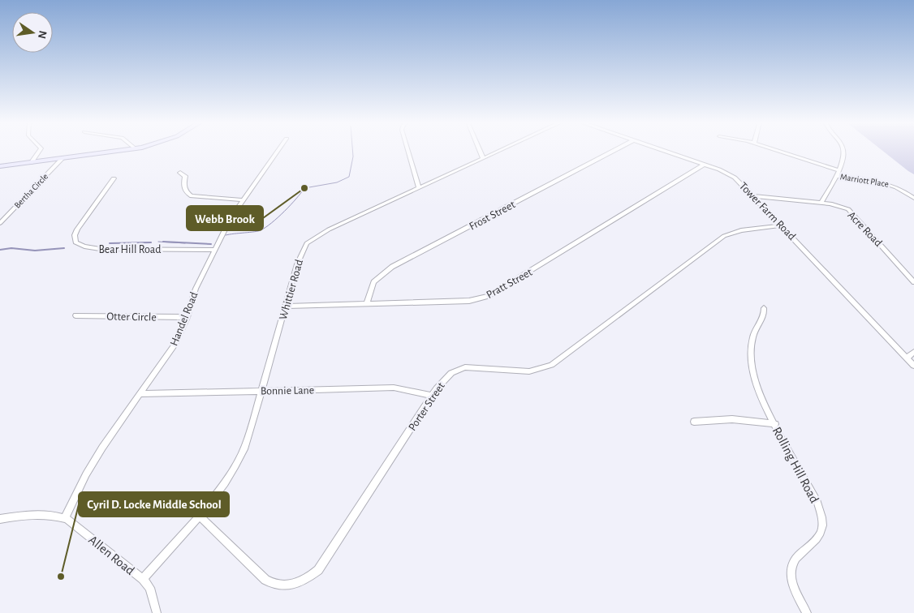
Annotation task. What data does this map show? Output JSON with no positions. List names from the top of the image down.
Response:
{
  "streets": {
    "street": [
      "Marriott Place",
      "Bertha Circle",
      "Tower Farm Road",
      "Frost Street",
      "Acre Road",
      "Bear Hill Road",
      "Pratt Street",
      "Whittier Road",
      "Otter Circle",
      "Handel Road",
      "Bonnie Lane",
      "Porter Street",
      "Rolling Hill Road",
      "Allen Road"
    ]
  },
  "crossings": [
    ["Tower Farm Road", "Acre Road"],
    ["Tower Farm Road", "Pratt Street"],
    ["Tower Farm Road", "Porter Street"],
    ["Frost Street", "Pratt Street"],
    ["Bear Hill Road", "Handel Road"],
    ["Pratt Street", "Whittier Road"],
    ["Whittier Road", "Bonnie Lane"],
    ["Whittier Road", "Porter Street"],
    ["Whittier Road", "Allen Road"],
    ["Otter Circle", "Handel Road"],
    ["Handel Road", "Bonnie Lane"],
    ["Handel Road", "Allen Road"],
    ["Bonnie Lane", "Porter Street"]
  ],
  "places": ["Webb Brook", "Cyril D. Locke Middle School"],
  "north": "right"
}
